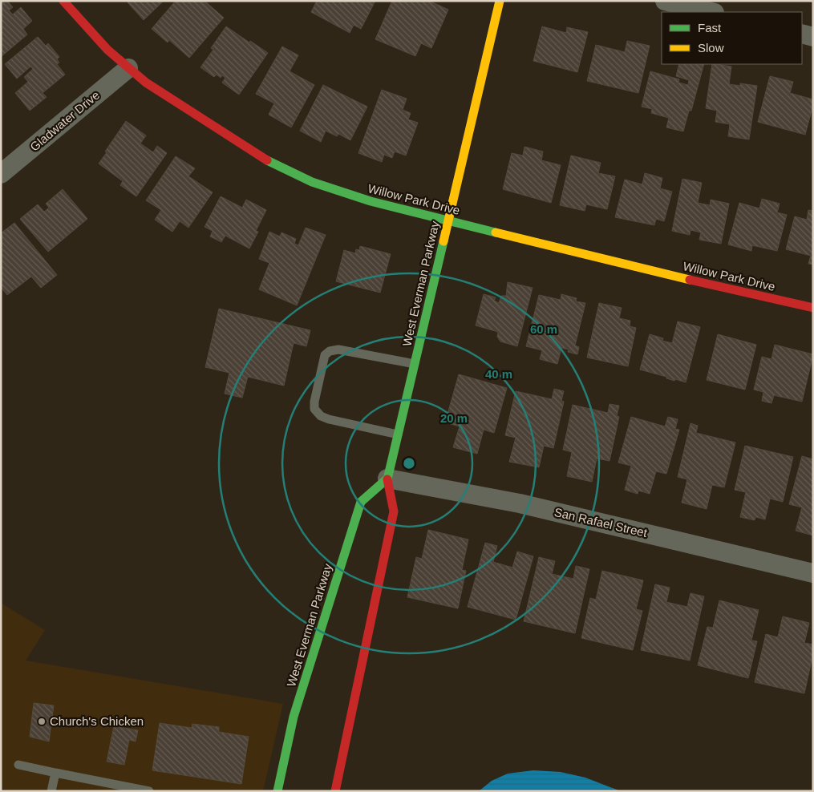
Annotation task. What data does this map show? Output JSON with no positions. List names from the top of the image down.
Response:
{
  "streets": {
    "street": [
      "Gladwater Drive",
      "Willow Park Drive",
      "West Everman Parkway",
      "San Rafael Street"
    ]
  },
  "crossings": [
    ["Gladwater Drive", "Willow Park Drive"],
    ["Willow Park Drive", "West Everman Parkway"],
    ["West Everman Parkway", "San Rafael Street"]
  ],
  "places": ["Church's Chicken"],
  "legend": ["Fast", "Slow"],
  "rings": ["60 m", "40 m", "20 m"]
}
